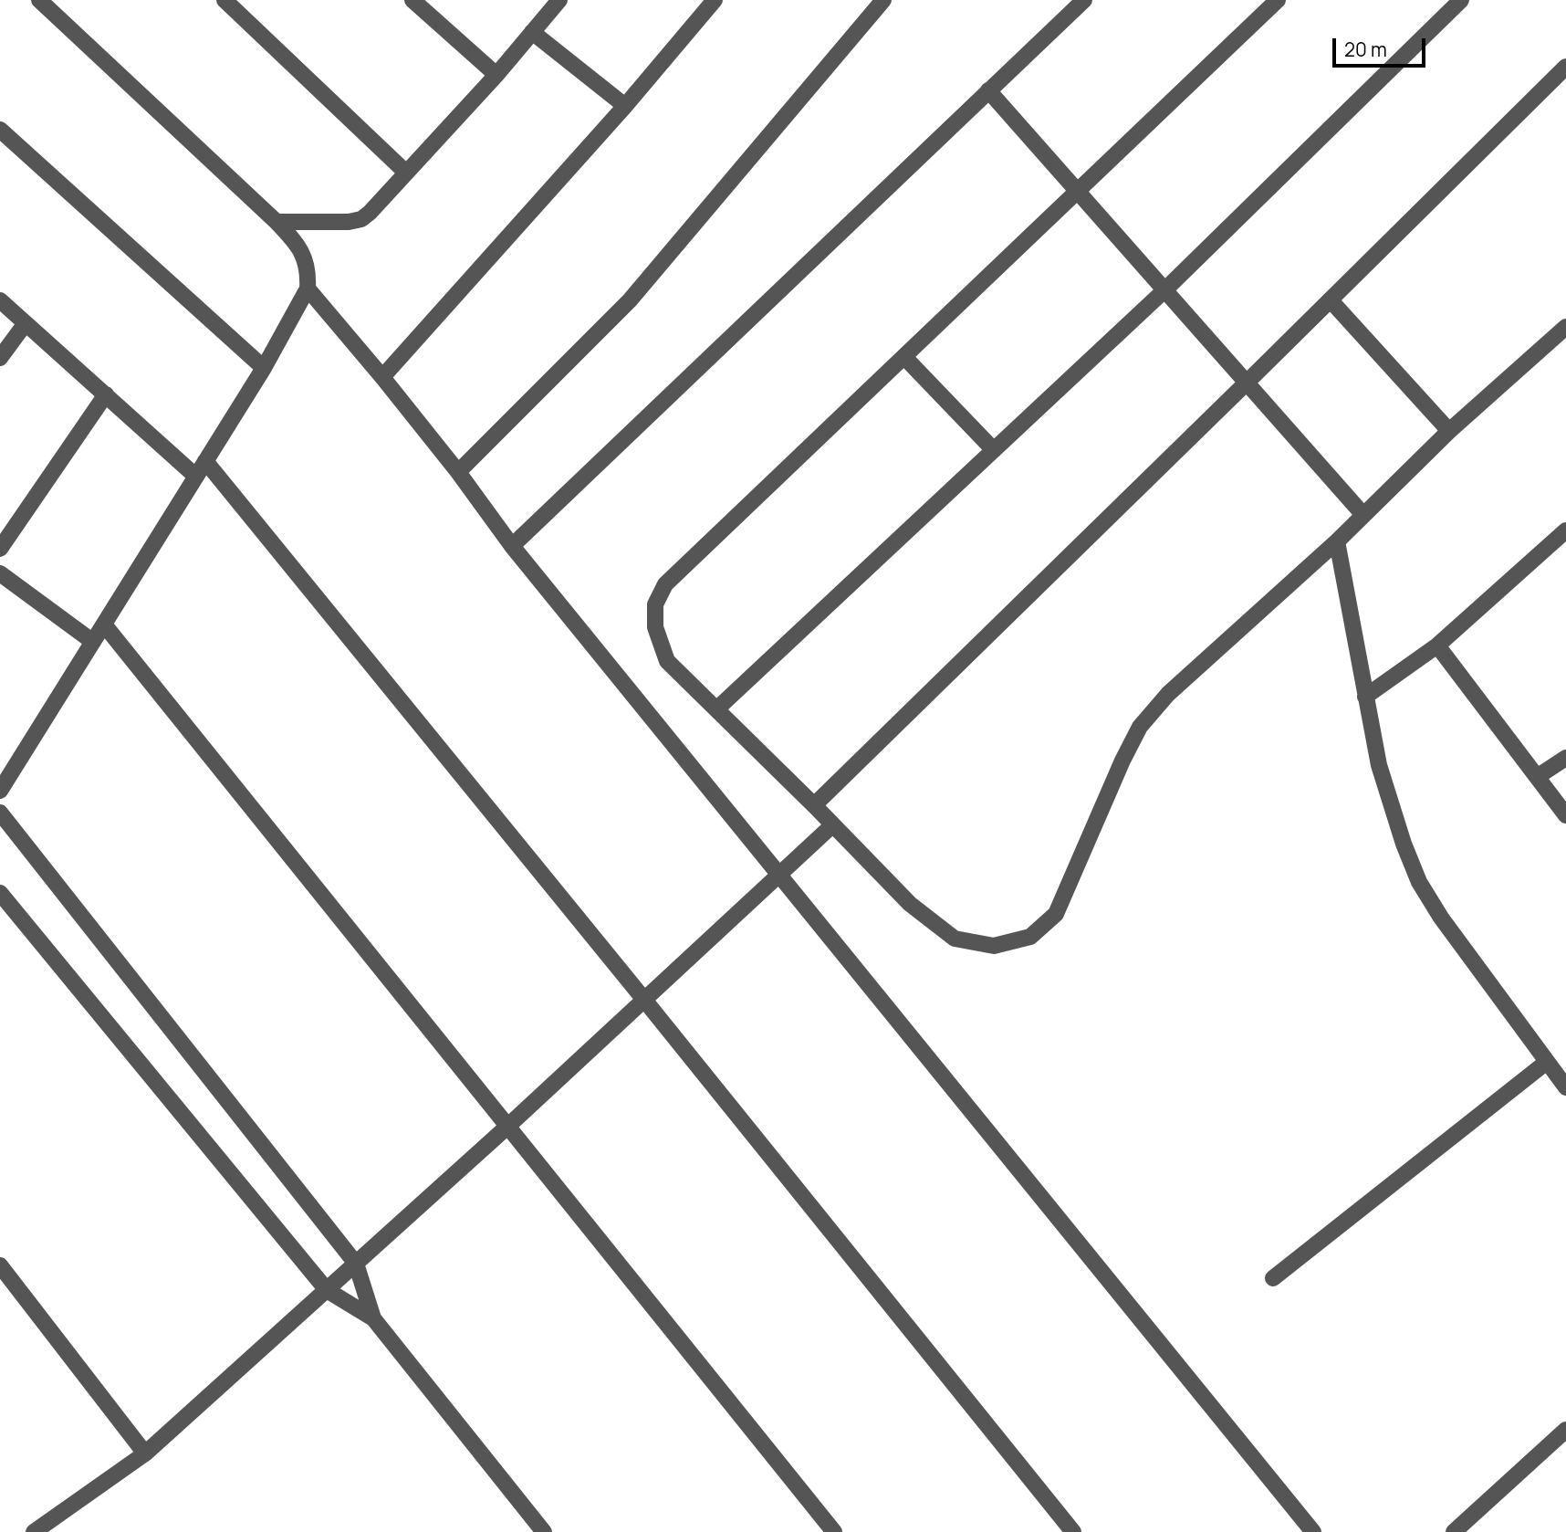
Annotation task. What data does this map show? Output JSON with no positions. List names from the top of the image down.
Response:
{
  "scale_bar": "20 m"
}
